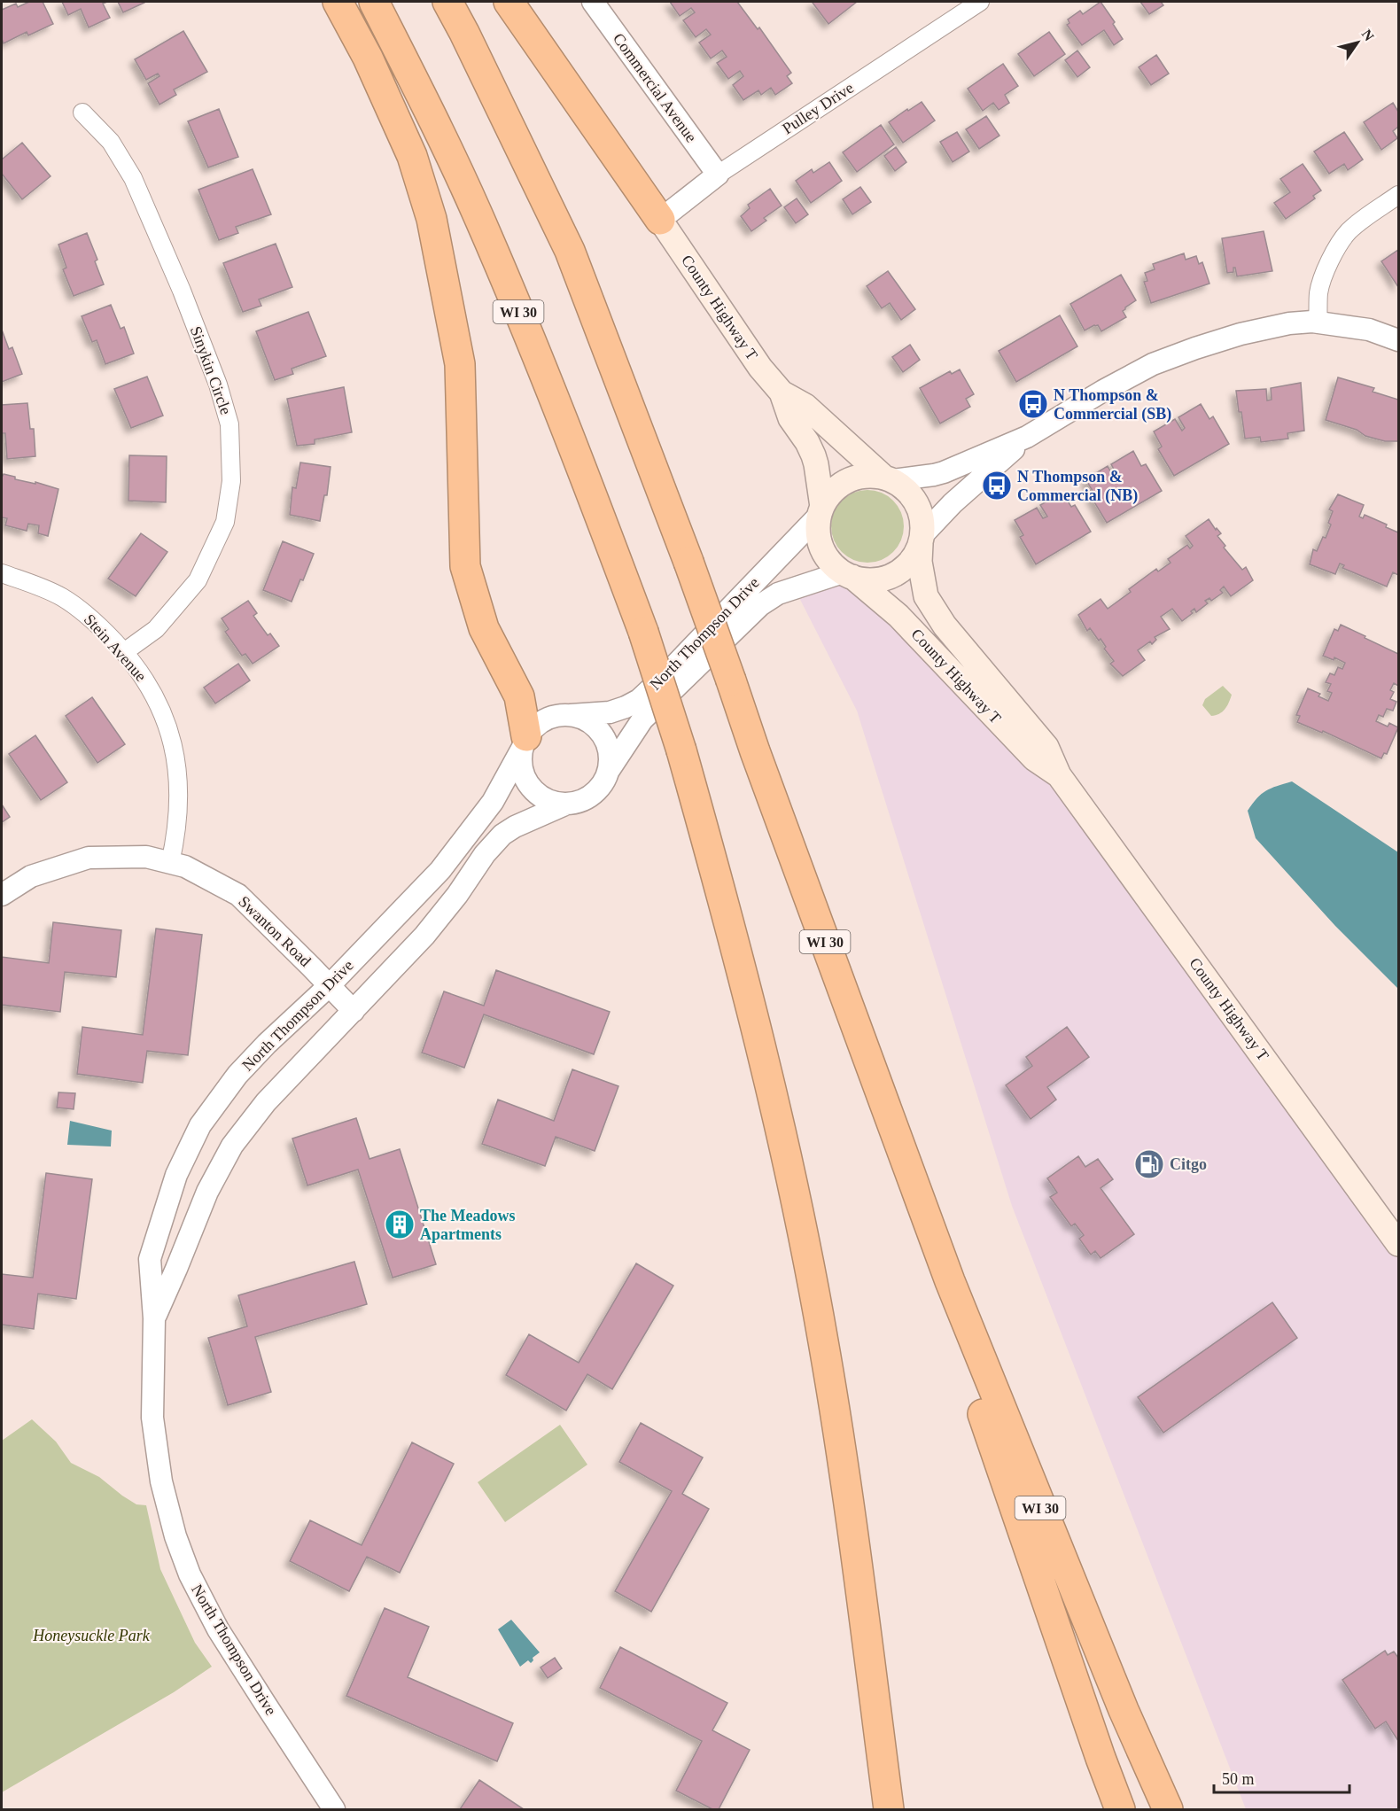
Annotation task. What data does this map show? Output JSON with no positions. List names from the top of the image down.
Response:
{
  "streets": {
    "highway": ["WI 30"],
    "main road": ["County Highway T"],
    "street": [
      "Commercial Avenue",
      "Pulley Drive",
      "Sinykin Circle",
      "North Thompson Drive",
      "Stein Avenue",
      "Swanton Road"
    ]
  },
  "crossings": [
    ["Commercial Avenue", "Pulley Drive"],
    ["Pulley Drive", "County Highway T"],
    ["County Highway T", "North Thompson Drive"],
    ["Sinykin Circle", "Stein Avenue"],
    ["North Thompson Drive", "Swanton Road"],
    ["Stein Avenue", "Swanton Road"]
  ],
  "parks": ["Honeysuckle Park"],
  "places": {
    "bus stop": ["N Thompson & Commercial (SB)", "N Thompson & Commercial (NB)"],
    "fuel station": ["Citgo"],
    "building": ["The Meadows Apartments"]
  },
  "scale_bar": "50 m",
  "north": "top right"
}
